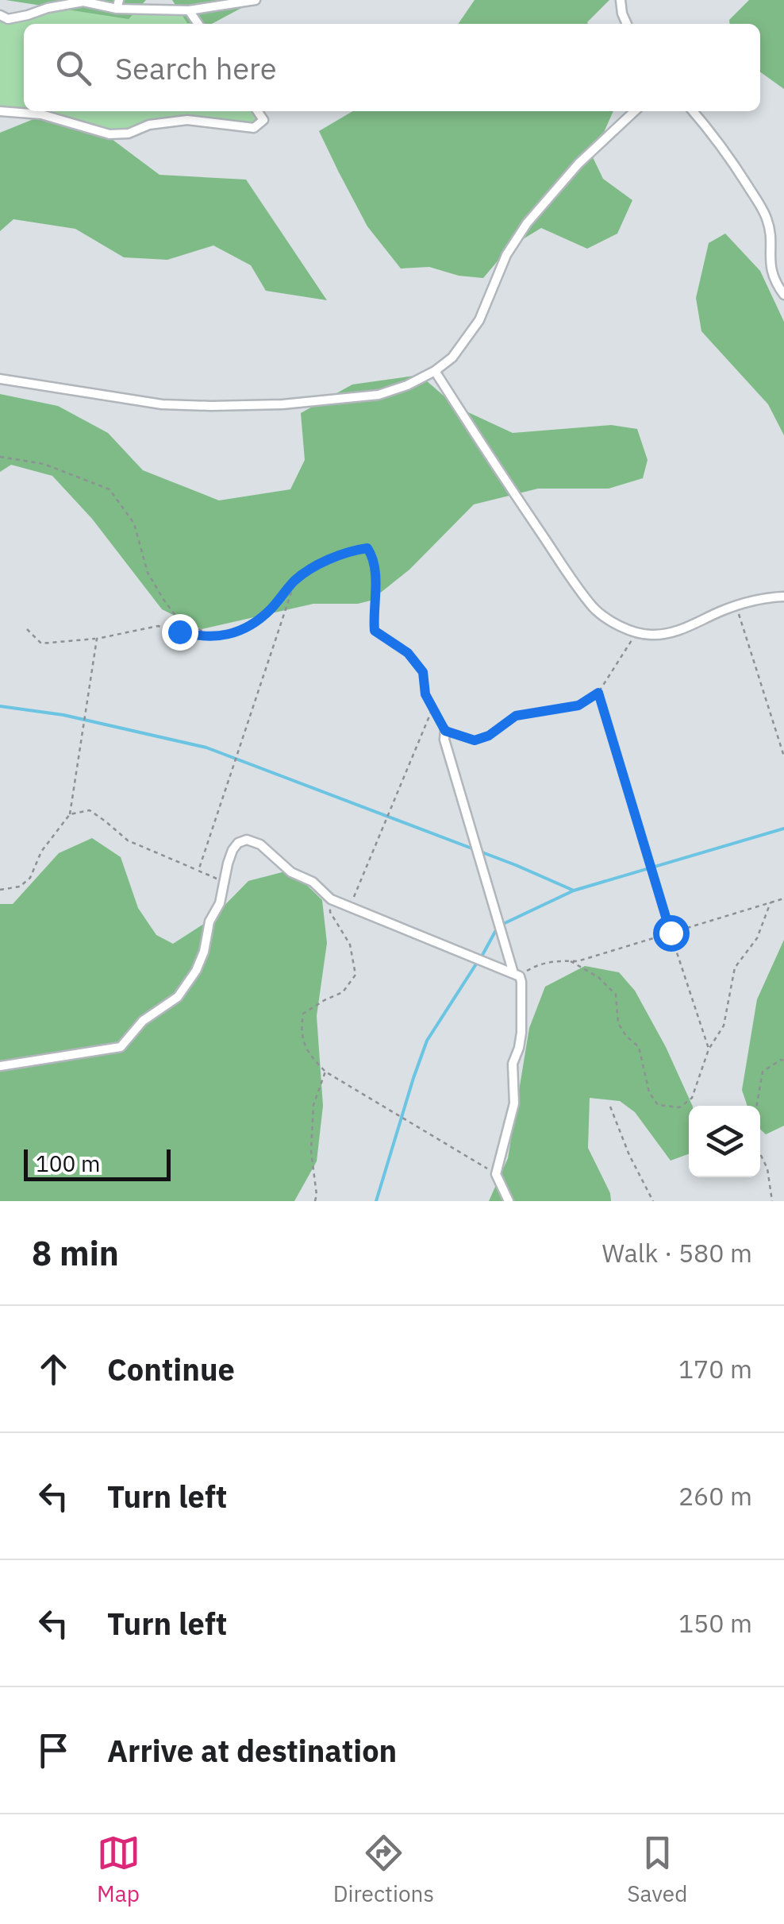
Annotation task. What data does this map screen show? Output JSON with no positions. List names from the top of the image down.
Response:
{
  "scale_bar": "100 m",
  "page": {
    "search": "Search here",
    "scale": "100 m",
    "heading": ["8 min", "Walk · 580 m"],
    "list": [
      ["Continue", "170 m"],
      ["Turn left", "260 m"],
      ["Turn left", "150 m"],
      "Arrive at destination"
    ],
    "nav": ["Map", "Directions", "Saved"]
  }
}
